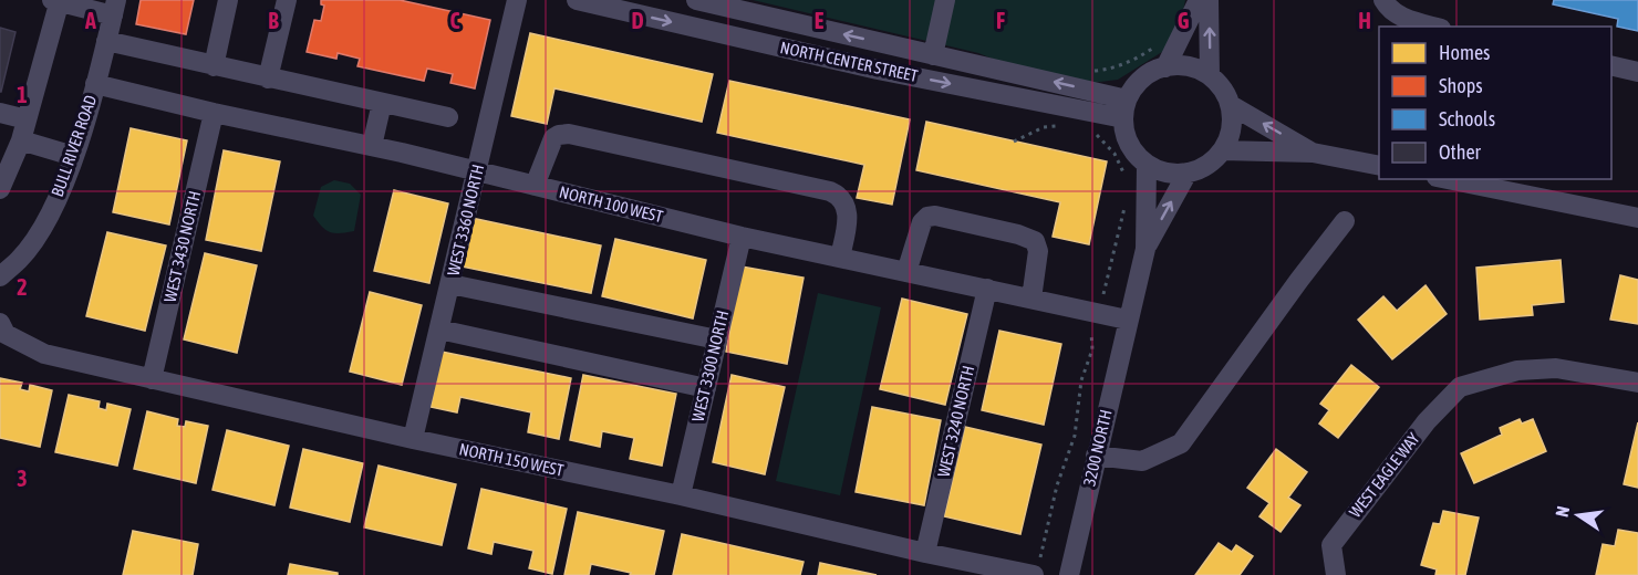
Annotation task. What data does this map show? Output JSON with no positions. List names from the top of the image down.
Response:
{
  "streets": {
    "street": [
      "NORTH CENTER STREET",
      "BULL RIVER ROAD",
      "NORTH 100 WEST",
      "WEST 3360 NORTH",
      "WEST 3430 NORTH",
      "WEST 3300 NORTH",
      "WEST 3240 NORTH",
      "3200 NORTH",
      "NORTH 150 WEST",
      "WEST EAGLE WAY"
    ]
  },
  "crossings": [
    ["BULL RIVER ROAD", "NORTH 100 WEST"],
    ["NORTH 100 WEST", "WEST 3360 NORTH"],
    ["NORTH 100 WEST", "WEST 3430 NORTH"],
    ["NORTH 100 WEST", "WEST 3300 NORTH"],
    ["NORTH 100 WEST", "WEST 3240 NORTH"],
    ["NORTH 100 WEST", "3200 NORTH"],
    ["WEST 3360 NORTH", "NORTH 150 WEST"],
    ["WEST 3430 NORTH", "NORTH 150 WEST"],
    ["WEST 3300 NORTH", "NORTH 150 WEST"],
    ["WEST 3240 NORTH", "NORTH 150 WEST"]
  ],
  "legend": [
    "Homes",
    "Shops",
    "Schools",
    "Other"
  ],
  "north": "left",
  "grid": {
    "columns": [
      "A",
      "B",
      "C",
      "D",
      "E",
      "F",
      "G",
      "H"
    ],
    "rows": ["1", "2", "3"]
  }
}
